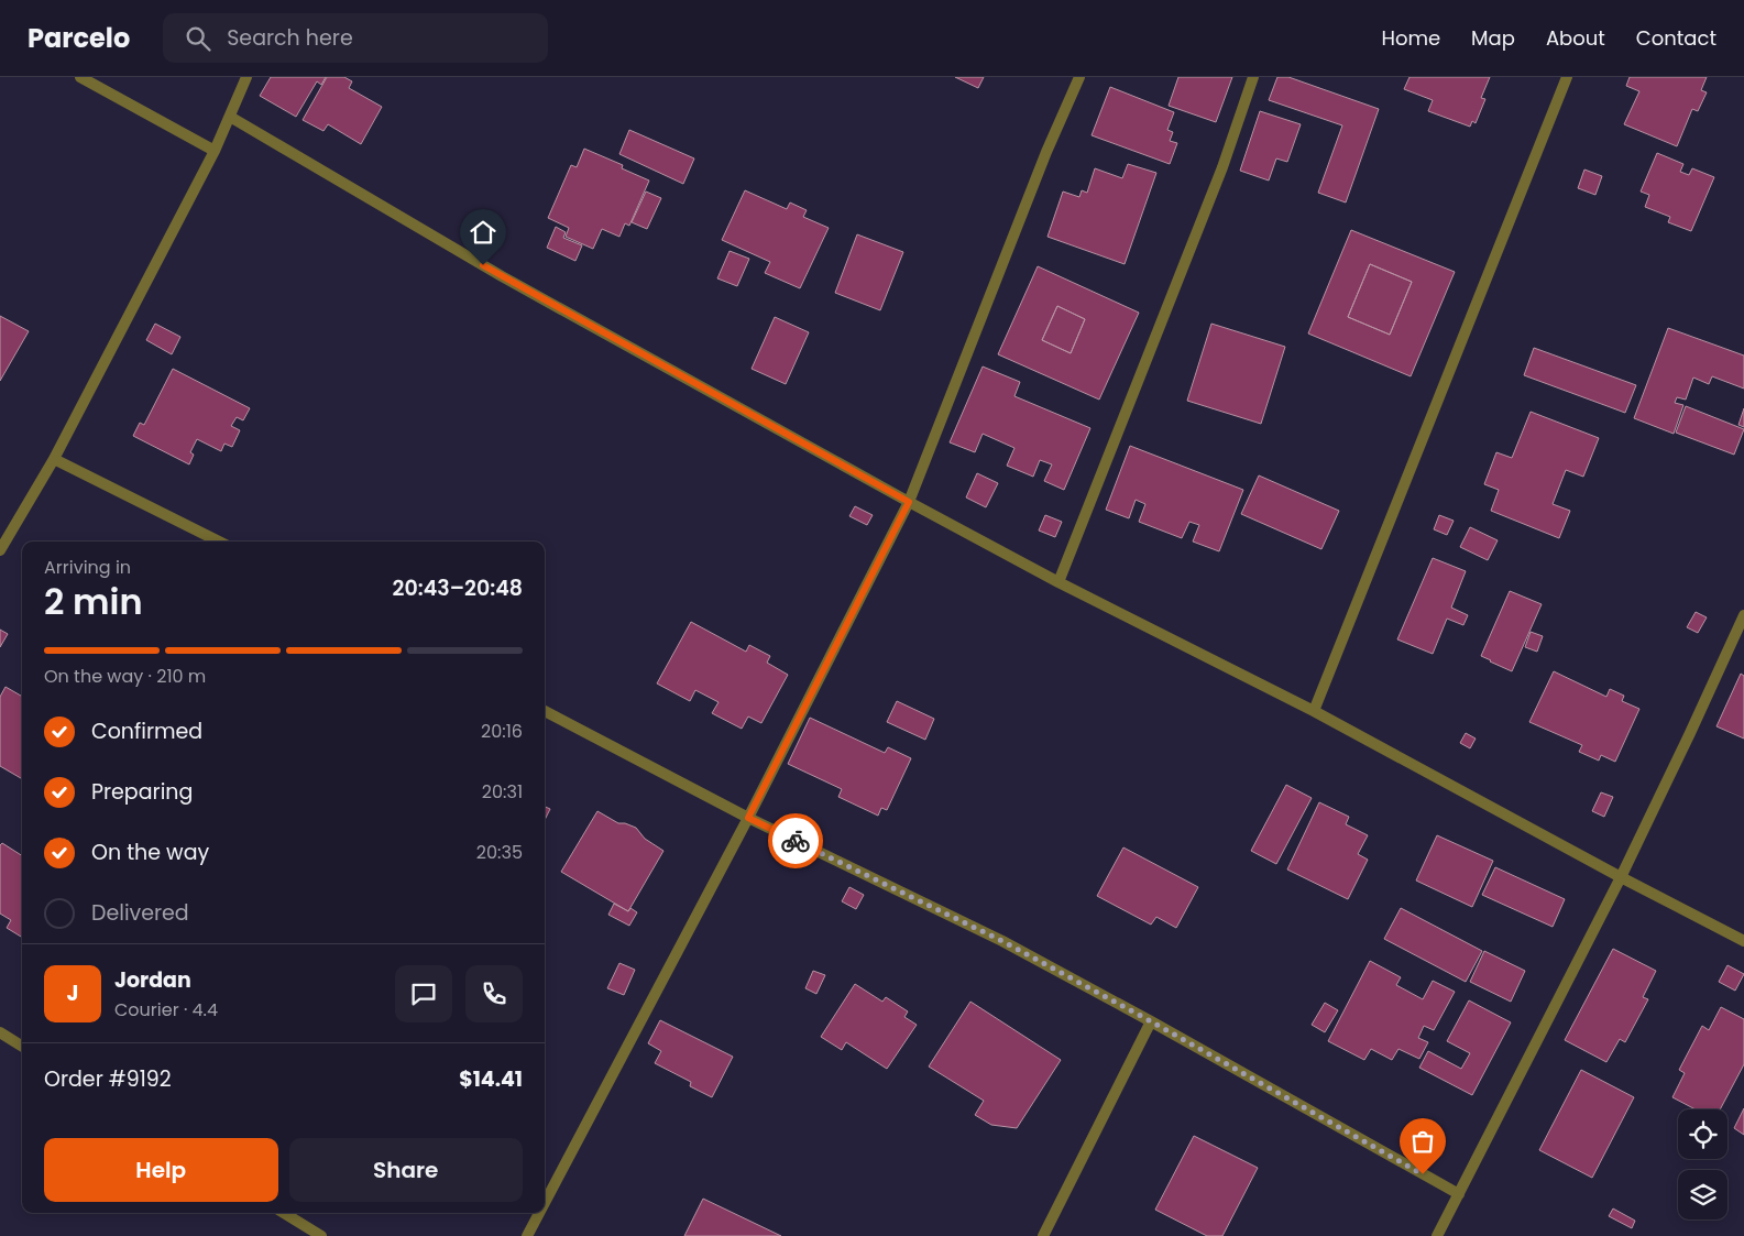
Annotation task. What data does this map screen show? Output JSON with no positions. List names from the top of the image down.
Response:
{
  "page": {
    "header": "Parcelo",
    "search": "Search here",
    "nav": [
      "Home",
      "Map",
      "About",
      "Contact"
    ],
    "heading": ["2 min", "Arriving in", "20:43–20:48"],
    "panel": [
      "Jordan",
      "Courier · 4.4",
      "Order #9192",
      "$14.41"
    ],
    "bar": "On the way · 210 m",
    "list": [
      ["Confirmed", "20:16"],
      ["Preparing", "20:31"],
      ["On the way", "20:35"],
      "Delivered"
    ],
    "round": "J",
    "buttons": ["Help", "Share"]
  }
}
